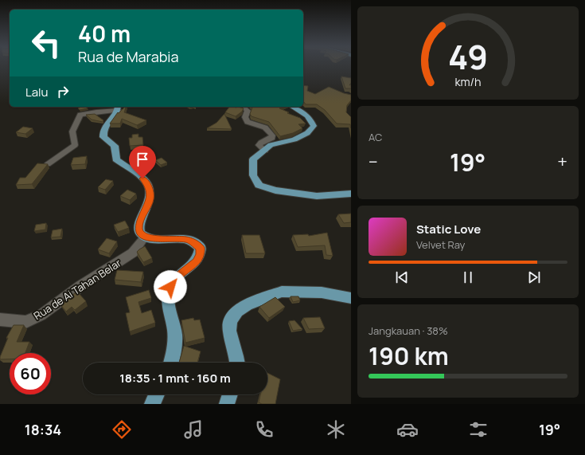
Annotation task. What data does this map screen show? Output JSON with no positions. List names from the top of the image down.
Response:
{
  "streets": {
    "street": ["Rua de Ai Tahan Belar"]
  },
  "page": {
    "turn": ["40 m", "Rua de Marabia"],
    "then": "Lalu",
    "tile": [
      "AC",
      ["Jangkauan · 38%", "190 km"]
    ],
    "heat": ["−", "19°", "+"],
    "song": ["Static Love", "Velvet Ray"],
    "limit": "60",
    "trip": "18:35 · 1 mnt · 160 m",
    "tabs": ["18:34", "19°"],
    "gauge": ["49", "km/h"]
  }
}
